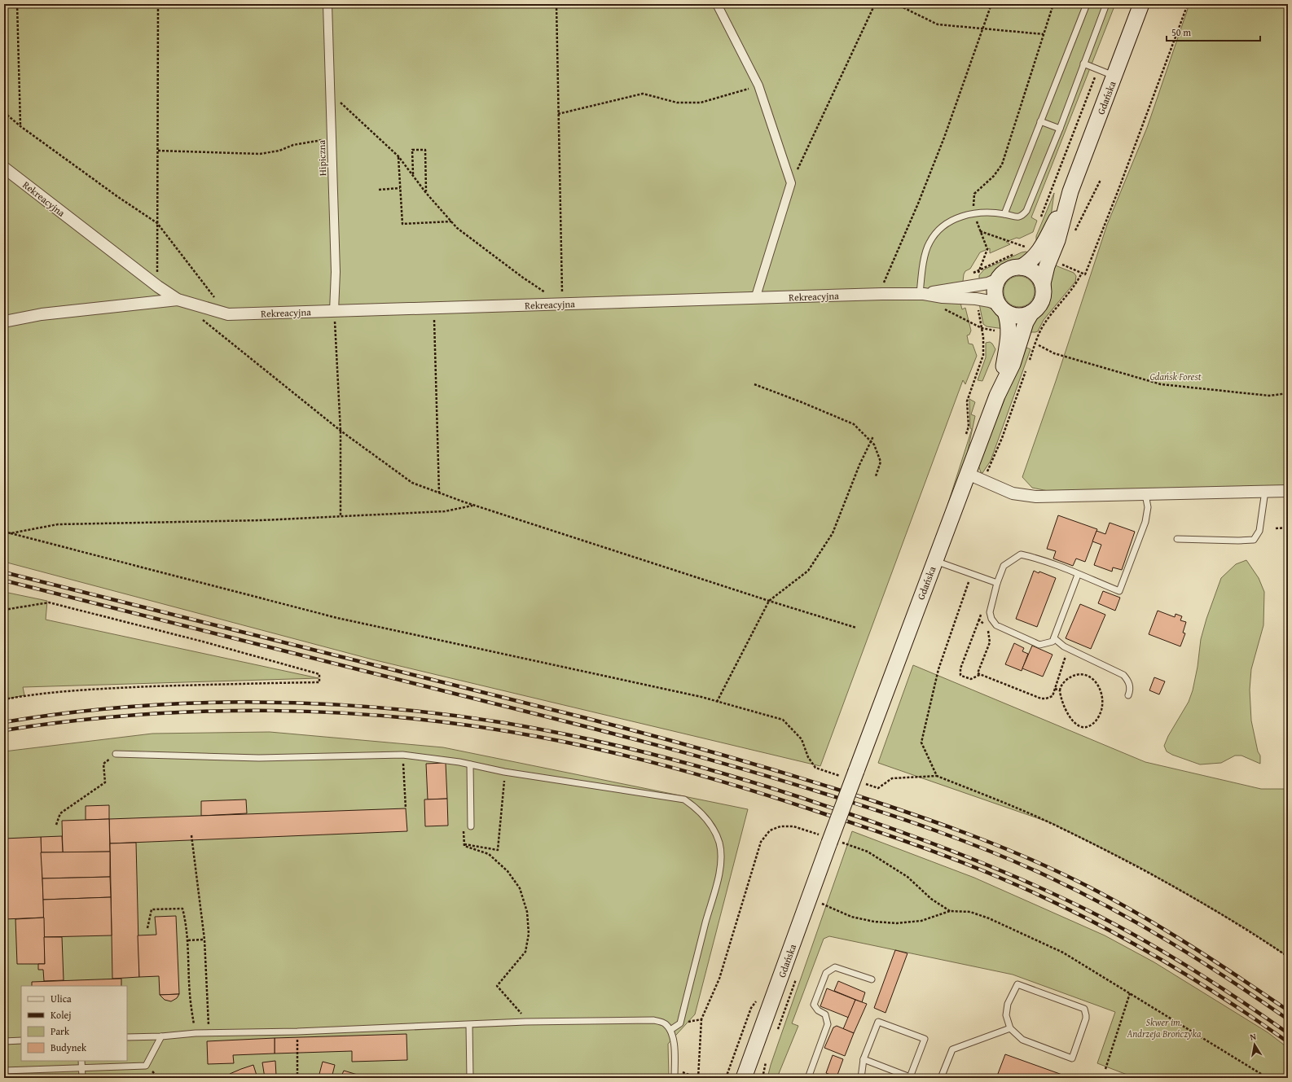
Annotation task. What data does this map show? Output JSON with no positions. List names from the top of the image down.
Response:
{
  "streets": {
    "main road": ["Gdańska"],
    "street": ["Hipiczna", "Rekreacyjna"]
  },
  "crossings": [
    ["Gdańska", "Rekreacyjna"],
    ["Hipiczna", "Rekreacyjna"]
  ],
  "parks": ["Gdańsk Forest", "Skwer im. Andrzeja Brończyka"],
  "legend": [
    "Ulica",
    "Kolej",
    "Park",
    "Budynek"
  ],
  "scale_bar": "50 m",
  "north": "top"
}
